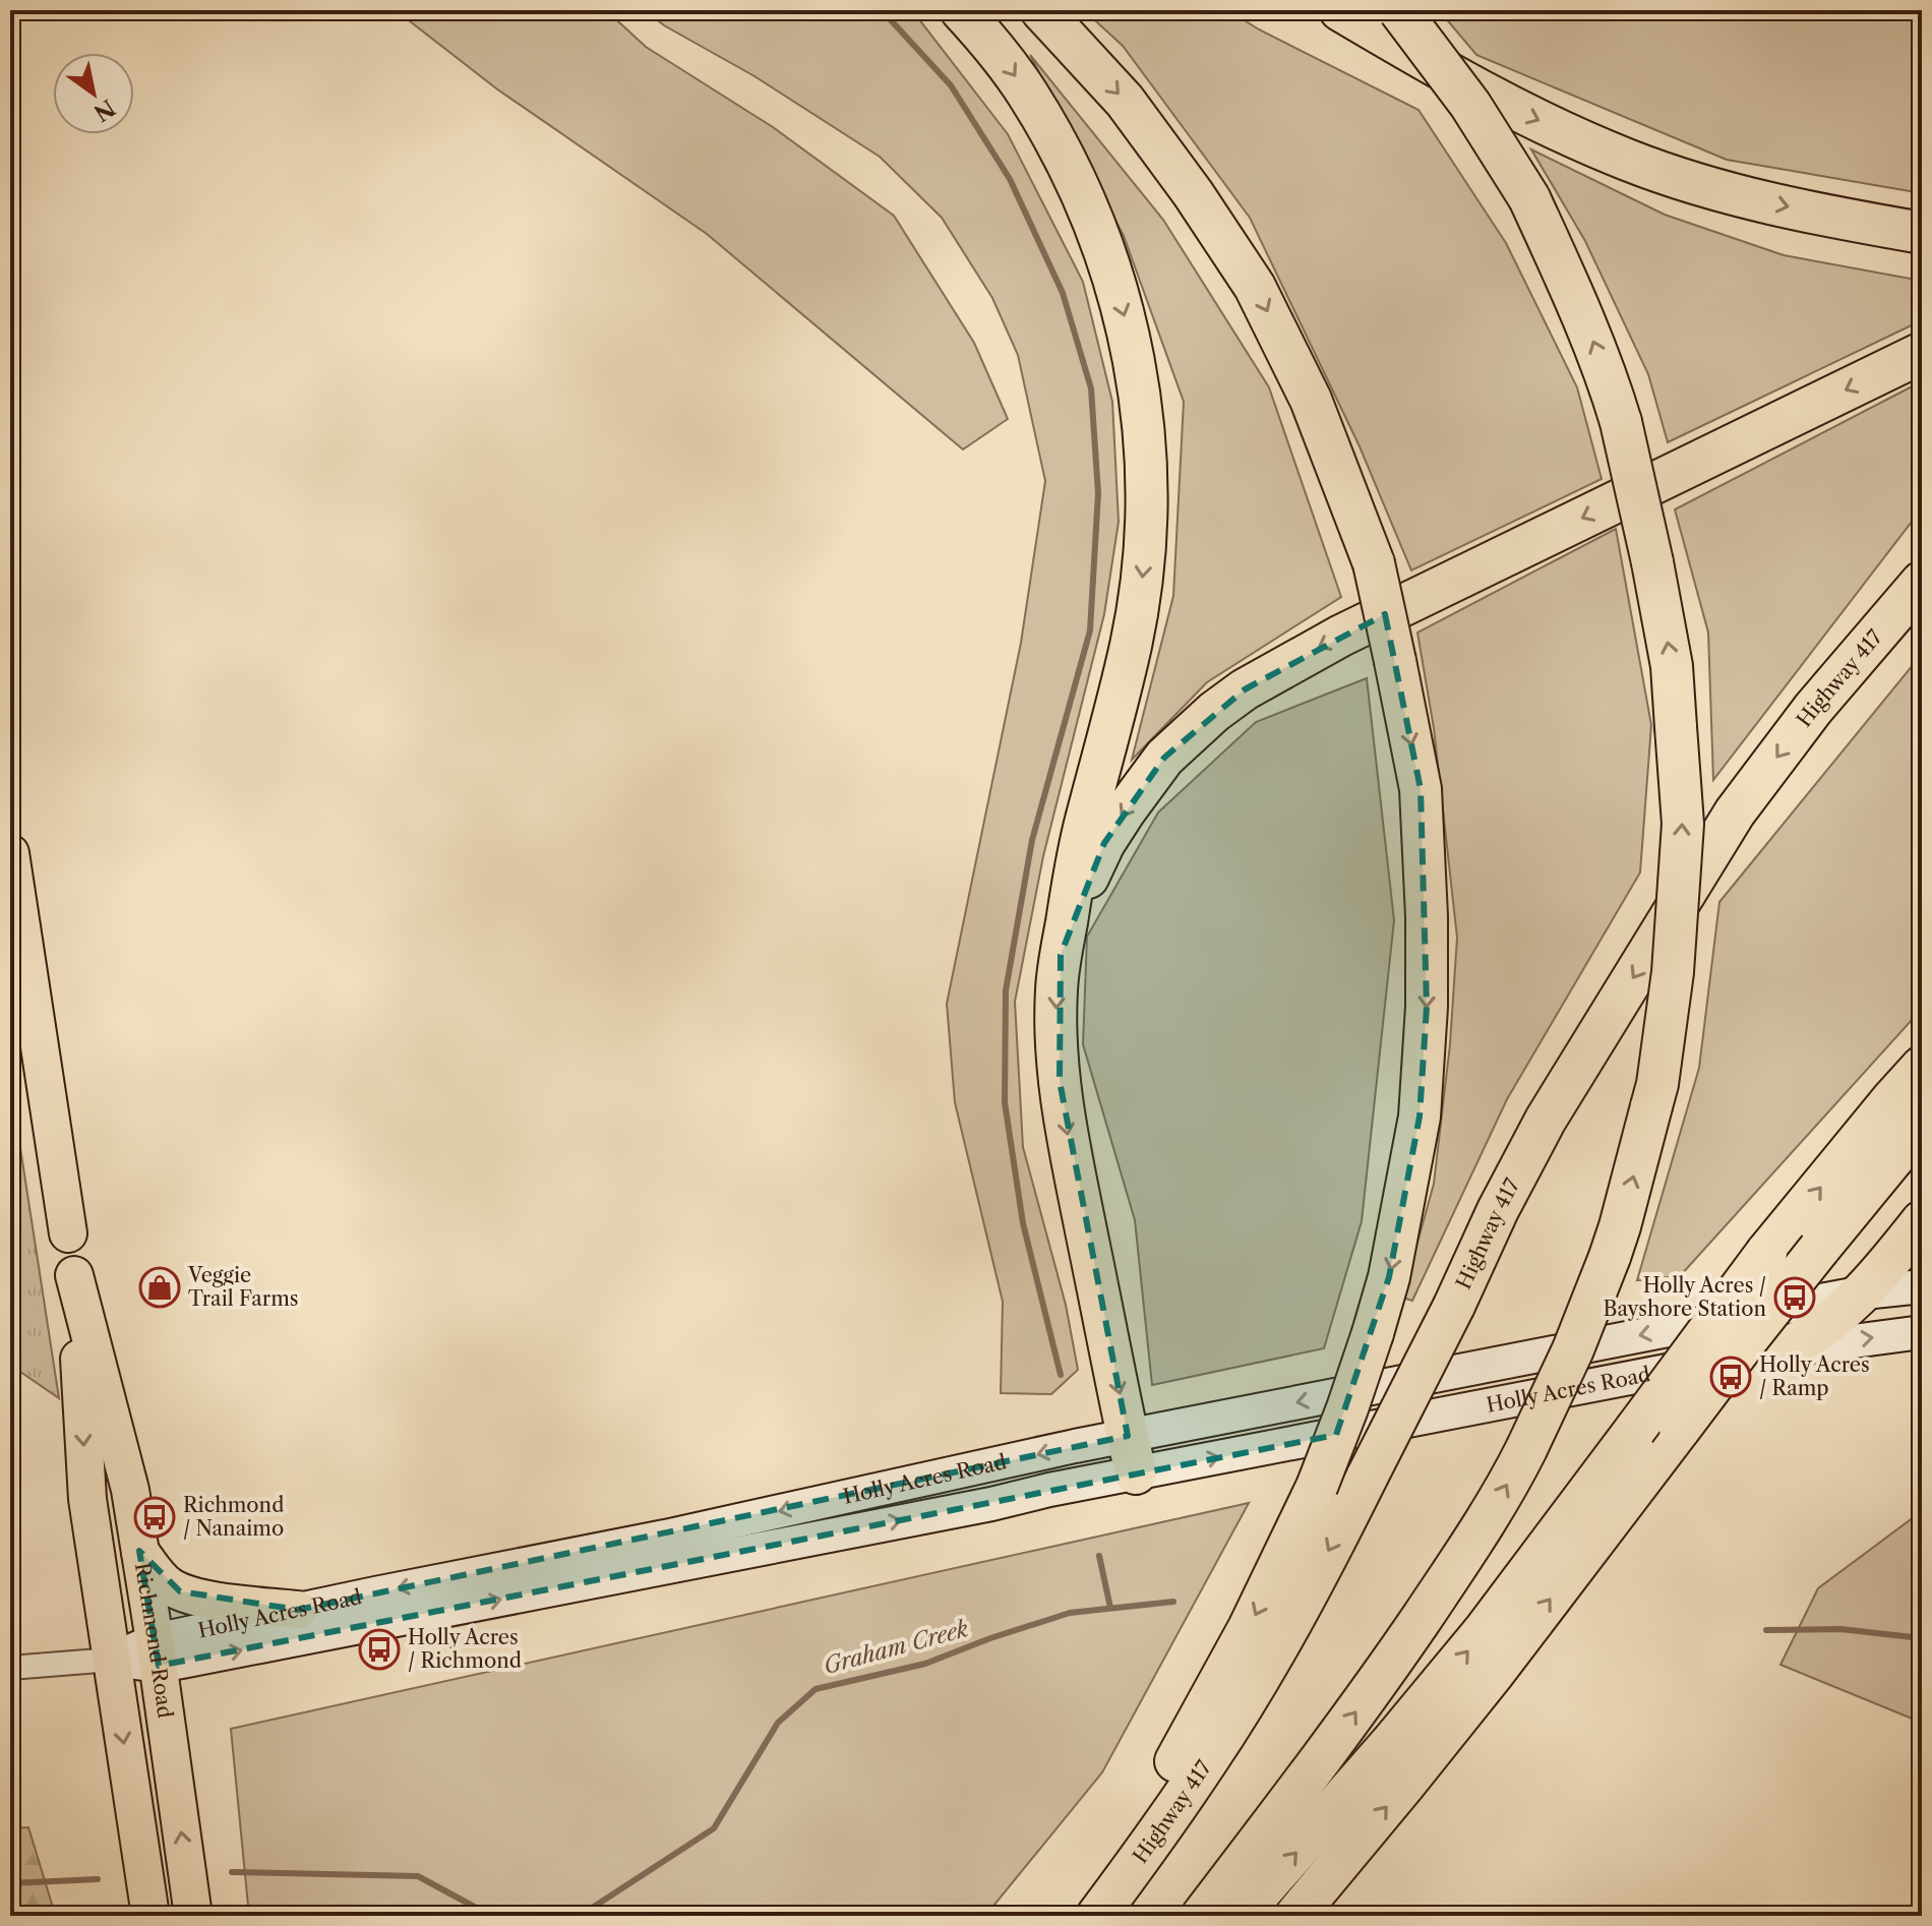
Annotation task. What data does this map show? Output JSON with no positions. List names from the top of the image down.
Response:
{
  "streets": {
    "highway": ["Highway 417"],
    "main road": ["Holly Acres Road", "Richmond Road"]
  },
  "crossings": [
    ["Holly Acres Road", "Richmond Road"]
  ],
  "water": ["Graham Creek"],
  "places": {
    "shop": ["Veggie Trail Farms"],
    "bus stop": [
      "Holly Acres / Bayshore Station",
      "Holly Acres / Ramp",
      "Richmond / Nanaimo",
      "Holly Acres / Richmond"
    ]
  },
  "north": "bottom right"
}
